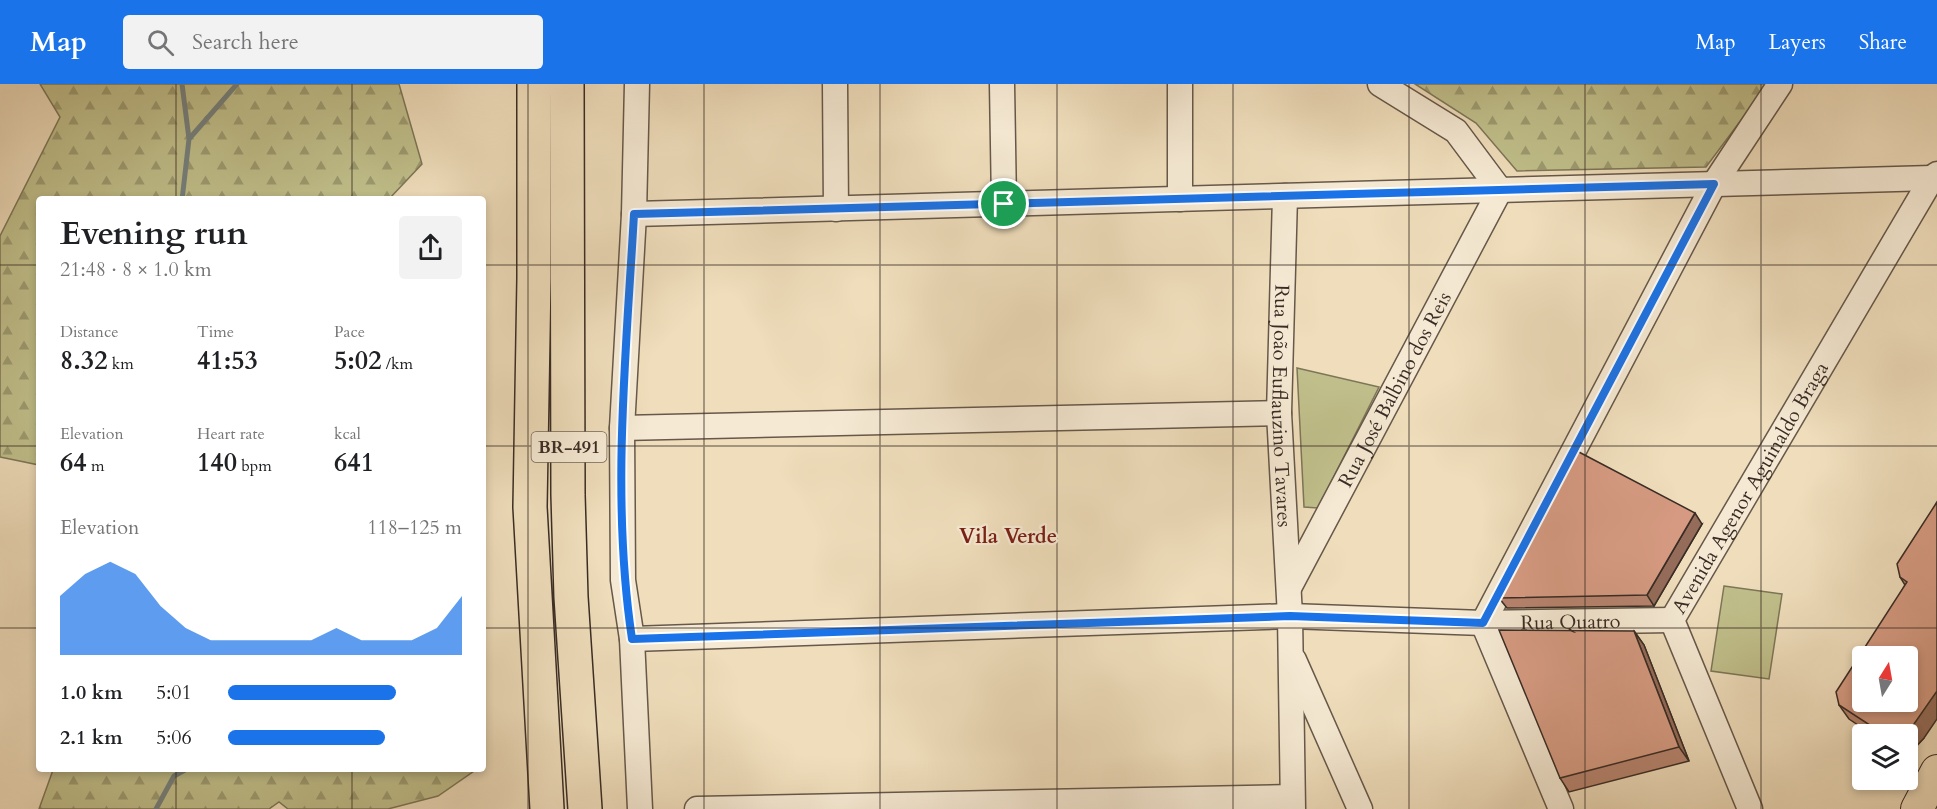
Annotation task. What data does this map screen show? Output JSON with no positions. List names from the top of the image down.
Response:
{
  "streets": {
    "highway": ["BR-491"],
    "street": [
      "Rua José Balbino dos Reis",
      "Rua João Euflauzino Tavares",
      "Avenida Agenor Aguinaldo Braga",
      "Rua Quatro"
    ]
  },
  "crossings": [
    ["Rua José Balbino dos Reis", "Rua João Euflauzino Tavares"],
    ["Rua João Euflauzino Tavares", "Rua Quatro"],
    ["Avenida Agenor Aguinaldo Braga", "Rua Quatro"]
  ],
  "districts": ["Vila Verde"],
  "north": "top",
  "page": {
    "header": "Map",
    "search": "Search here",
    "nav": ["Map", "Layers", "Share"],
    "heading": ["Evening run", "21:48 · 8 × 1.0 km"],
    "stats": [
      ["Distance", "8.32 km"],
      ["Time", "41:53"],
      ["Pace", "5:02 /km"],
      ["Elevation", "64 m"],
      ["Heart rate", "140 bpm"],
      ["kcal", "641"]
    ],
    "chart": ["Elevation", "118–125 m"],
    "list": [
      {
        "name": "1.0 km",
        "note": "5:01"
      },
      {
        "name": "2.1 km",
        "note": "5:06"
      }
    ]
  }
}
